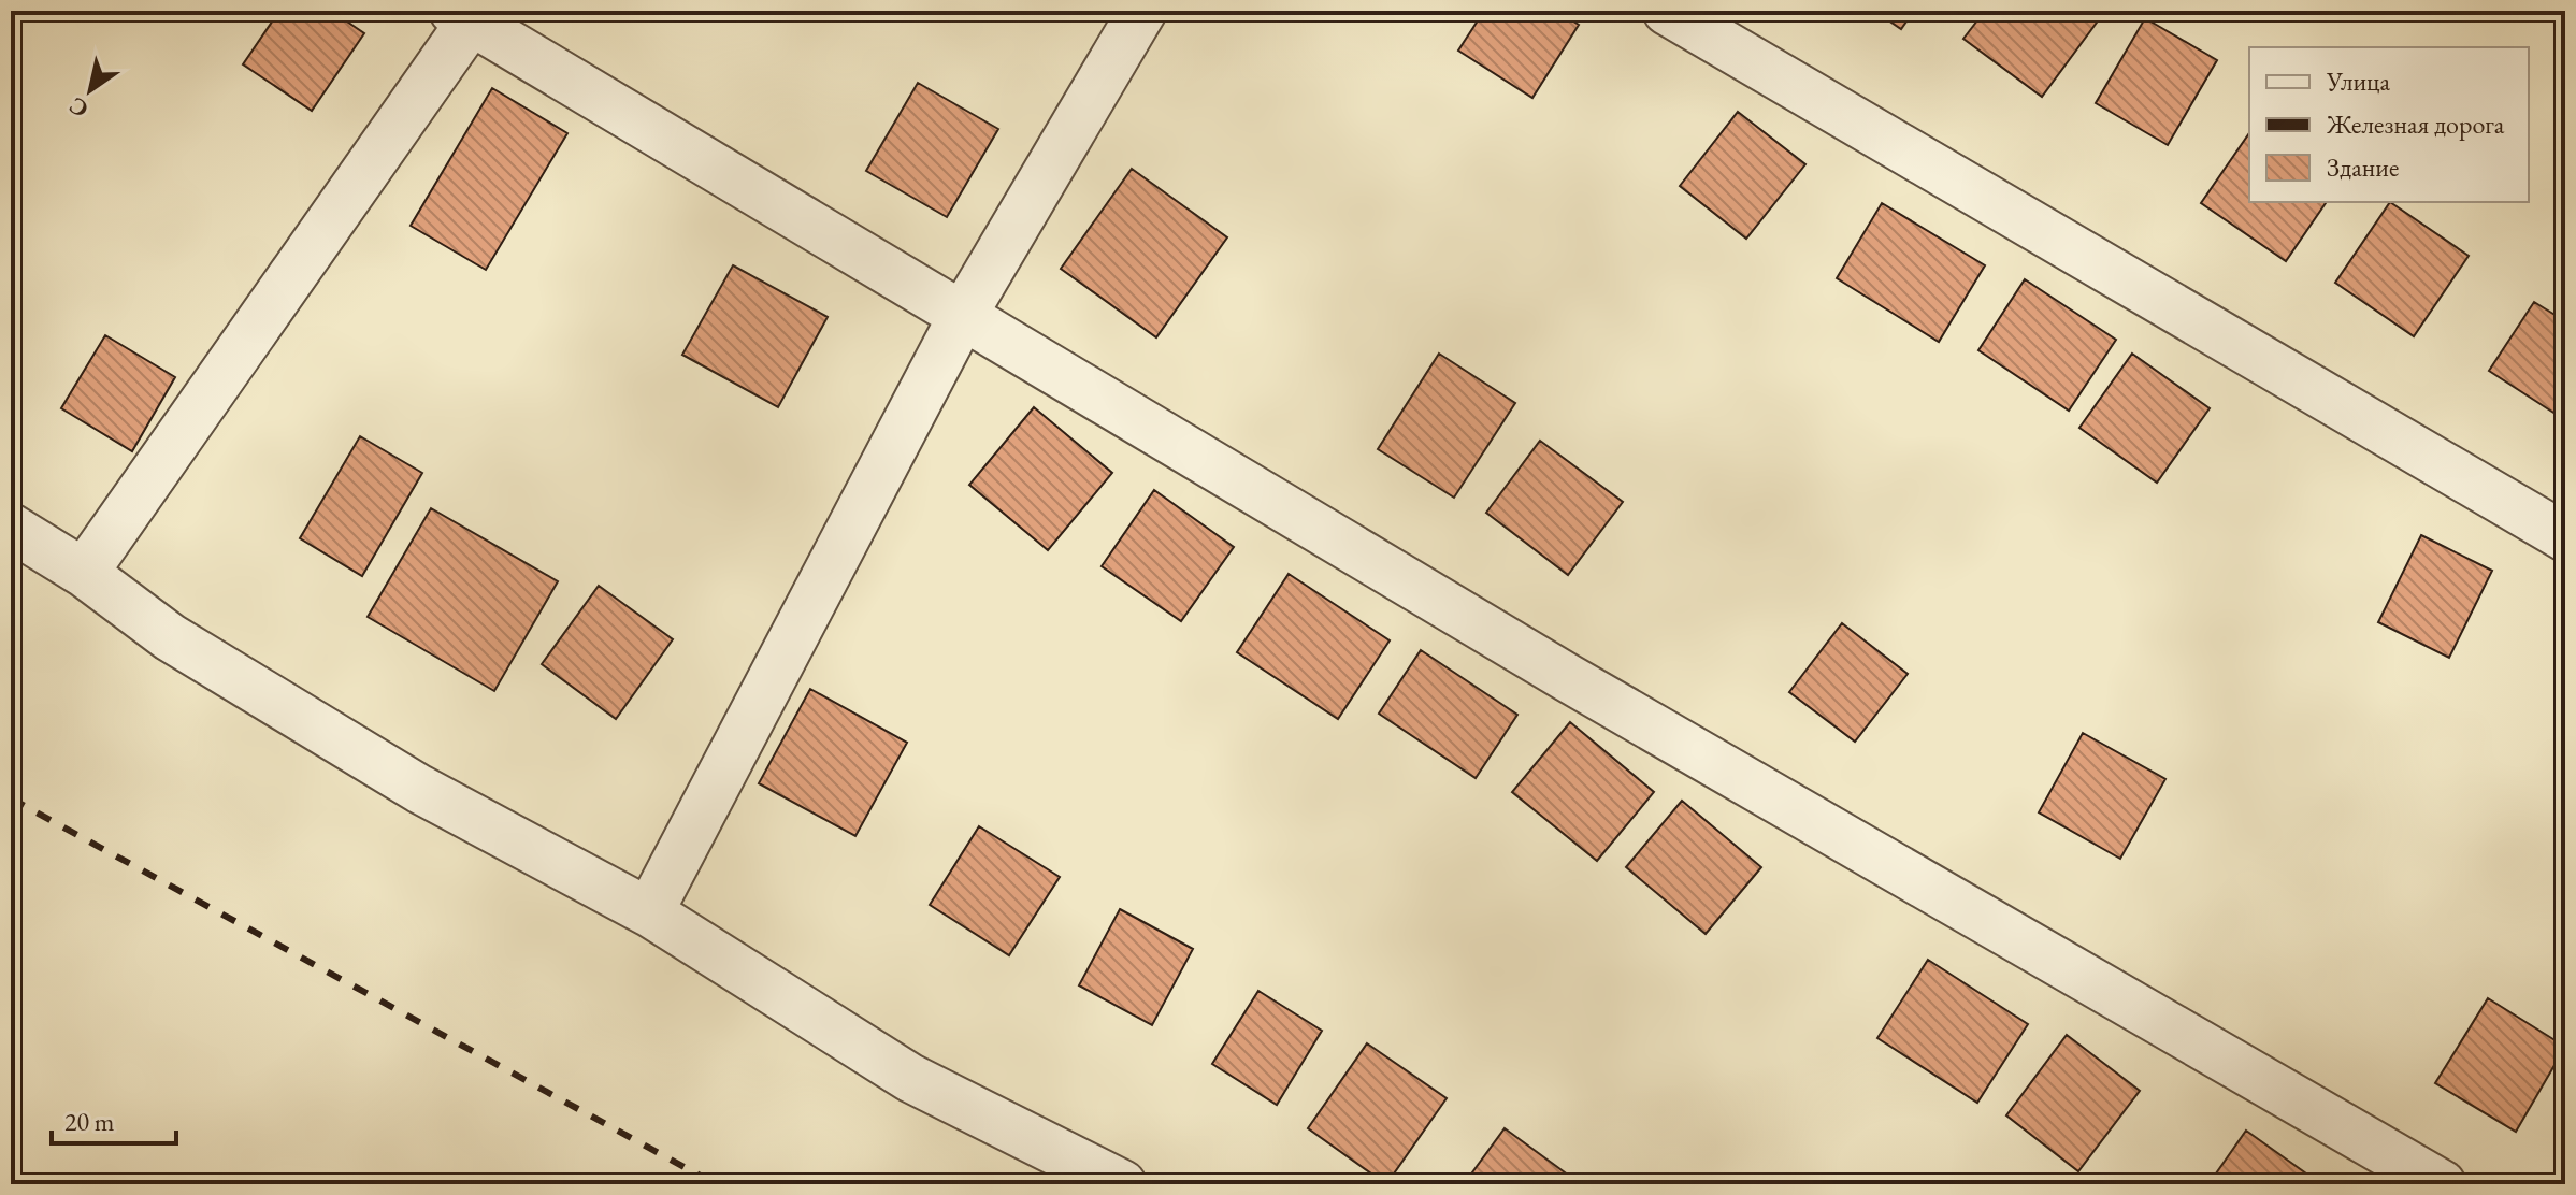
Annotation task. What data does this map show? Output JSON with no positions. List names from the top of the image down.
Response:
{
  "legend": ["Улица", "Железная дорога", "Здание"],
  "scale_bar": "20 m",
  "north": "bottom left"
}
